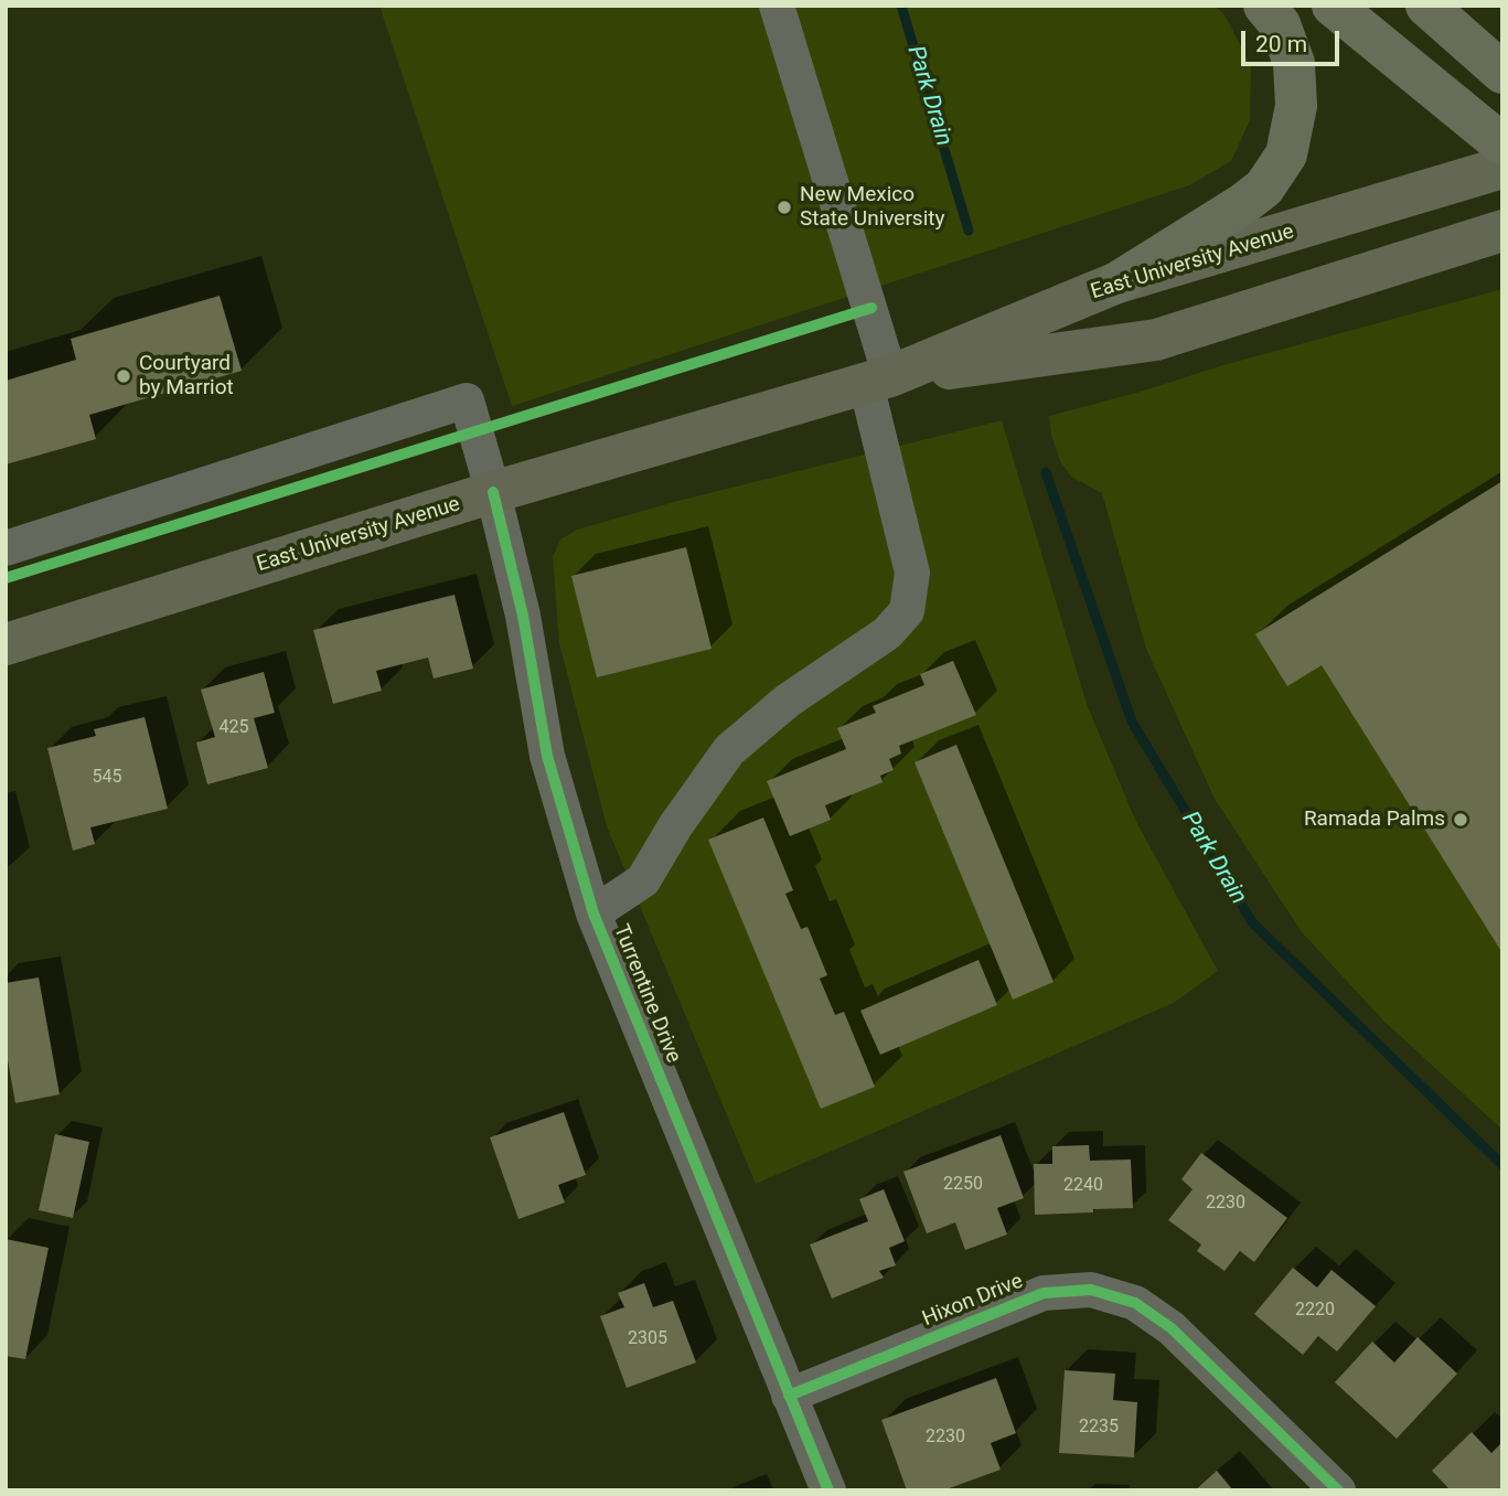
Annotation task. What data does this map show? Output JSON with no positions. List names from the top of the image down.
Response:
{
  "streets": {
    "main road": ["East University Avenue"],
    "street": ["Turrentine Drive", "Hixon Drive"]
  },
  "crossings": [
    ["East University Avenue", "Turrentine Drive"],
    ["Turrentine Drive", "Hixon Drive"]
  ],
  "water": ["Park Drain"],
  "places": ["New Mexico State University", "Courtyard by Marriot", "Ramada Palms"],
  "house_numbers": [
    "425",
    "545",
    "2250",
    "2240",
    "2230",
    "2220",
    "2305",
    "2235",
    "2230"
  ],
  "scale_bar": "20 m"
}
